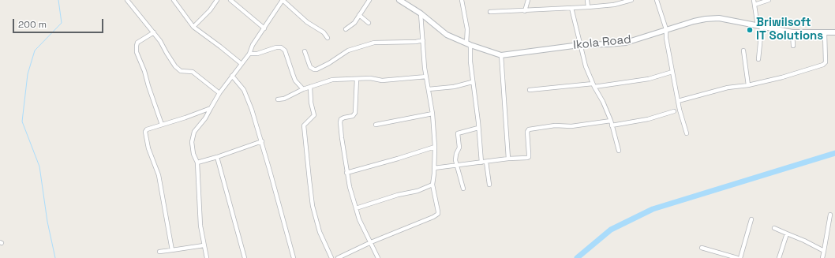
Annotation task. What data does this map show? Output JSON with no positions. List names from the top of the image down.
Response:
{
  "streets": {
    "street": ["Ikola Road"]
  },
  "places": ["Briwilsoft IT Solutions"],
  "scale_bar": "200 m"
}
